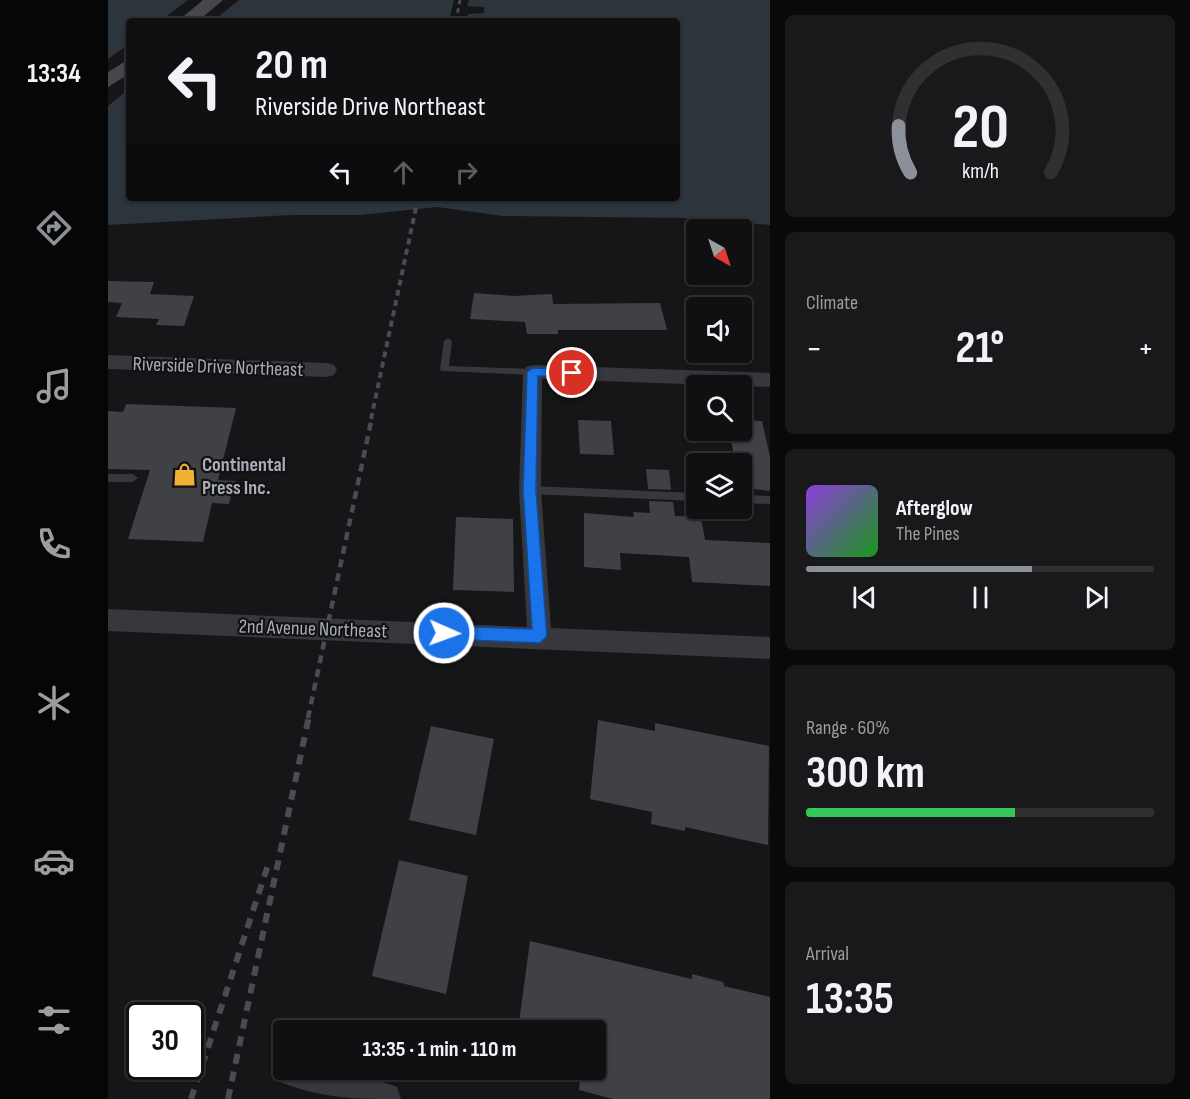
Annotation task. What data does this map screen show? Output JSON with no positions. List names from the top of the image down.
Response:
{
  "streets": {
    "street": ["Riverside Drive Northeast", "2nd Avenue Northeast"]
  },
  "places": {
    "shop": ["Continental Press Inc."]
  },
  "north": "bottom right",
  "page": {
    "tabs": "13:34",
    "turn": ["20 m", "Riverside Drive Northeast"],
    "tile": [
      "Climate",
      ["Range · 60%", "300 km"],
      ["Arrival", "13:35"]
    ],
    "heat": ["−", "21°", "+"],
    "song": ["Afterglow", "The Pines"],
    "limit": "30",
    "trip": "13:35 · 1 min · 110 m",
    "gauge": ["20", "km/h"]
  }
}
